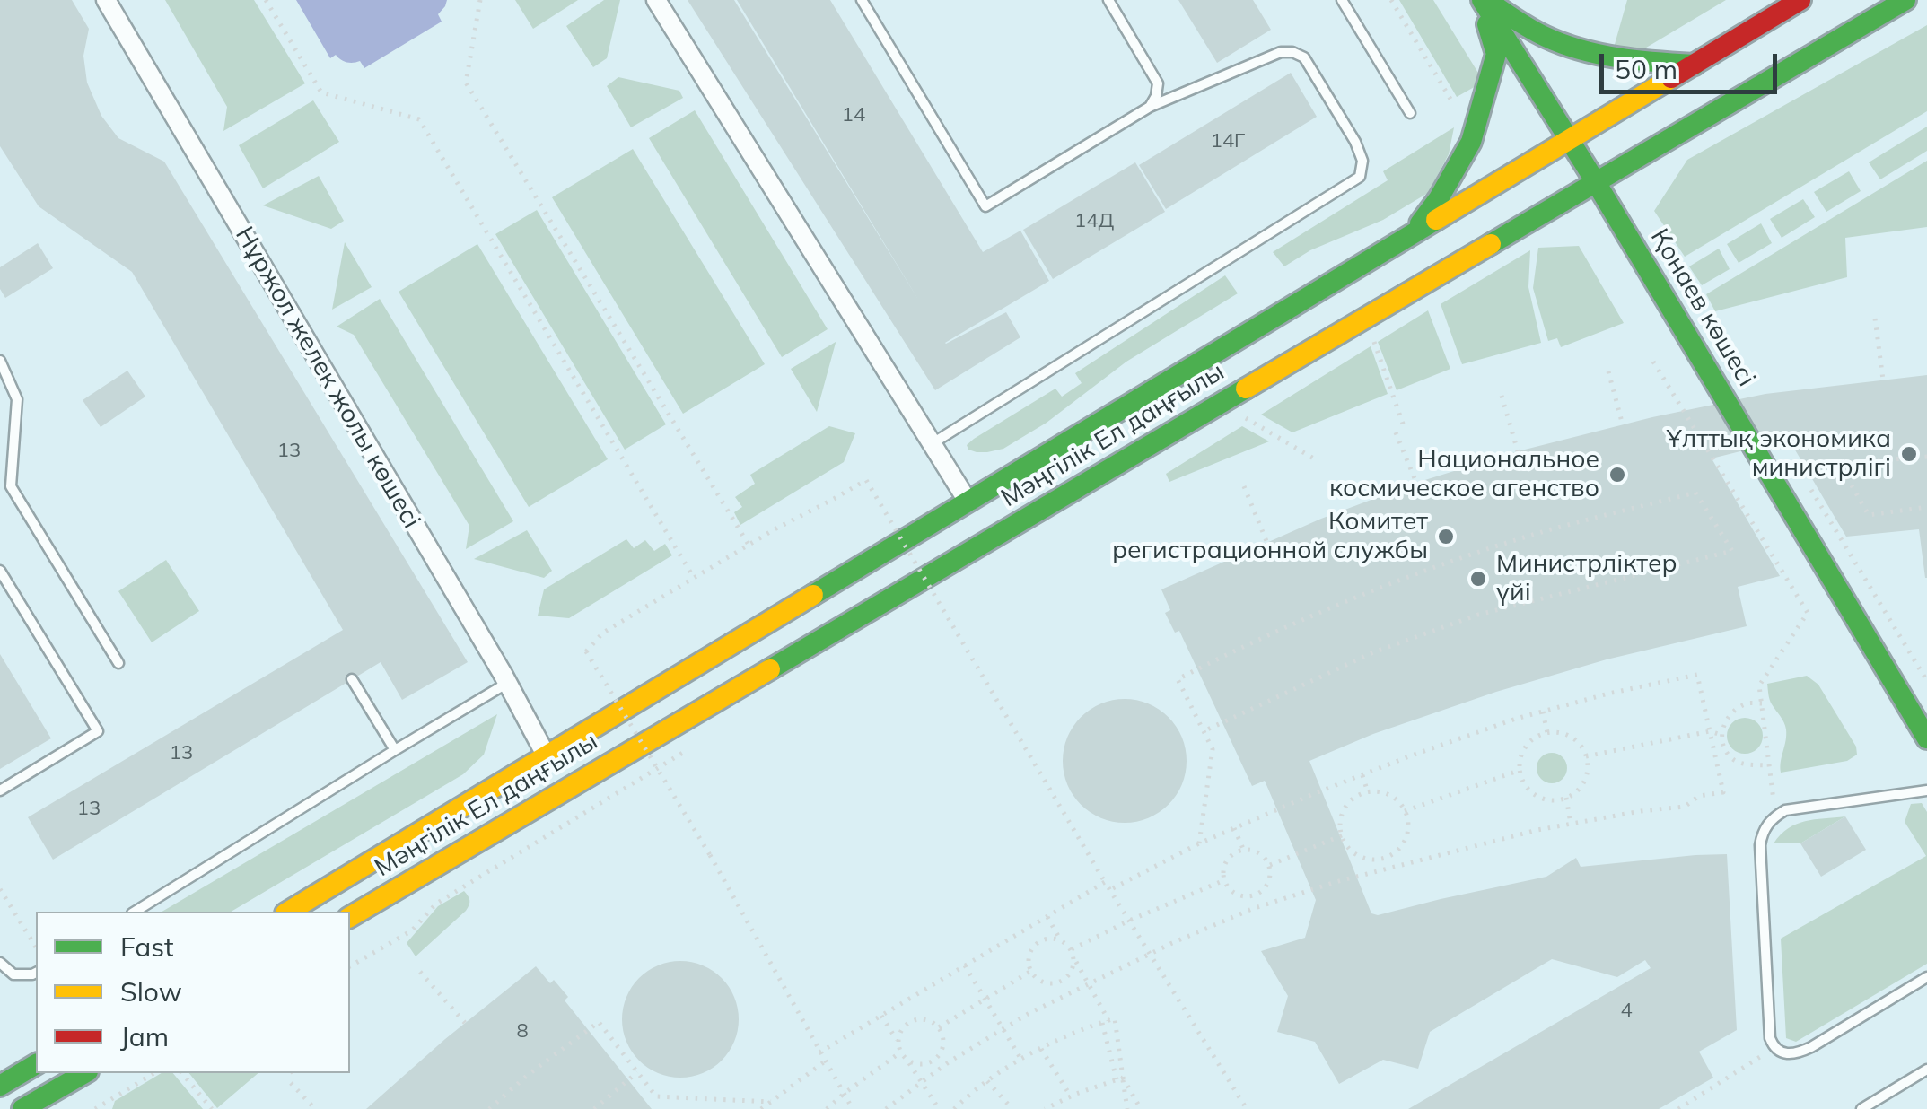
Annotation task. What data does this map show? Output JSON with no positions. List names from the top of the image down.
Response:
{
  "streets": {
    "main road": ["Қонаев көшесі", "Мәңгілік Ел даңғылы"],
    "street": ["Нұржол желек жолы көшесі"]
  },
  "crossings": [
    ["Қонаев көшесі", "Мәңгілік Ел даңғылы"],
    ["Нұржол желек жолы көшесі", "Мәңгілік Ел даңғылы"]
  ],
  "places": [
    "Ұлттық экономика министрлігі",
    "Национальное космическое агенство",
    "Комитет регистрационной службы",
    "Министрліктер үйі"
  ],
  "house_numbers": [
    "14",
    "14Г",
    "14Д",
    "13",
    "13",
    "13",
    "4",
    "8"
  ],
  "legend": ["Fast", "Slow", "Jam"],
  "scale_bar": "50 m"
}
